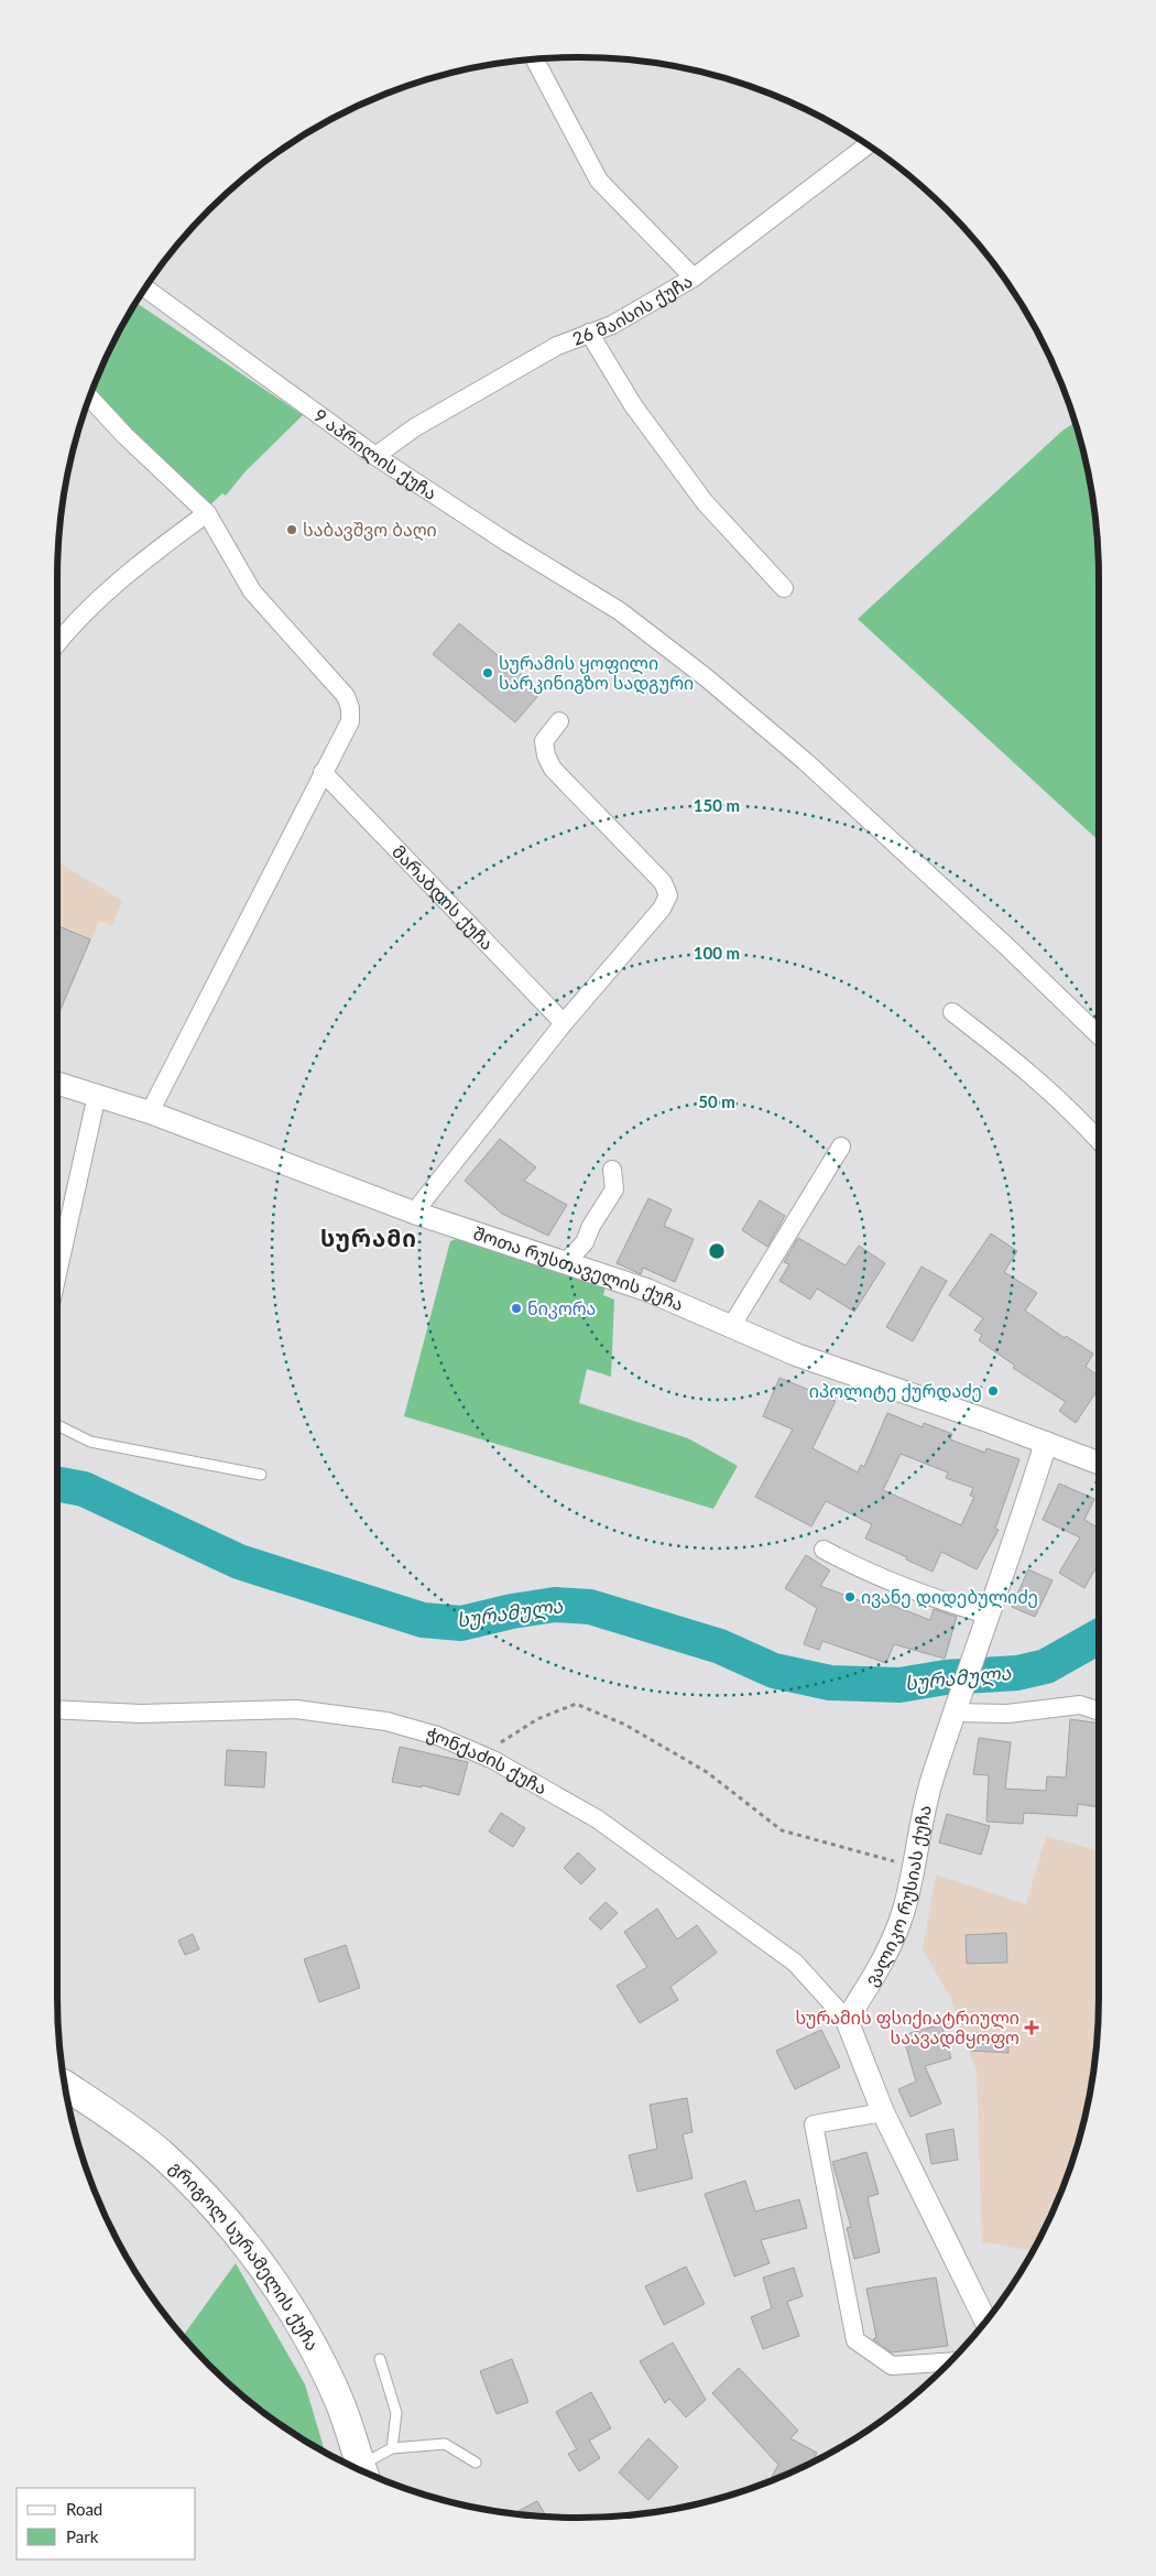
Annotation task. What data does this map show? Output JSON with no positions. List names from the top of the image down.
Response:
{
  "streets": {
    "main road": ["გრიგოლ სურამელის ქუჩა"],
    "street": [
      "26 მაისის ქუჩა",
      "9 აპრილის ქუჩა",
      "მარაბდის ქუჩა",
      "შოთა რუსთაველის ქუჩა",
      "ჭონქაძის ქუჩა",
      "ვალიკო რუსიას ქუჩა"
    ]
  },
  "crossings": [
    ["26 მაისის ქუჩა", "9 აპრილის ქუჩა"],
    ["შოთა რუსთაველის ქუჩა", "ვალიკო რუსიას ქუჩა"],
    ["ჭონქაძის ქუჩა", "ვალიკო რუსიას ქუჩა"]
  ],
  "districts": ["სურამი"],
  "water": ["სურამულა"],
  "places": {
    "other": [
      "საბავშვო ბაღი",
      "სურამის ყოფილი სარკინიგზო სადგური",
      "ნიკორა",
      "იპოლიტე ქურდაძე",
      "ივანე დიდებულიძე"
    ],
    "health": ["სურამის ფსიქიატრიული საავადმყოფო"]
  },
  "legend": ["Road", "Park"],
  "rings": ["150 m", "100 m", "50 m"]
}
